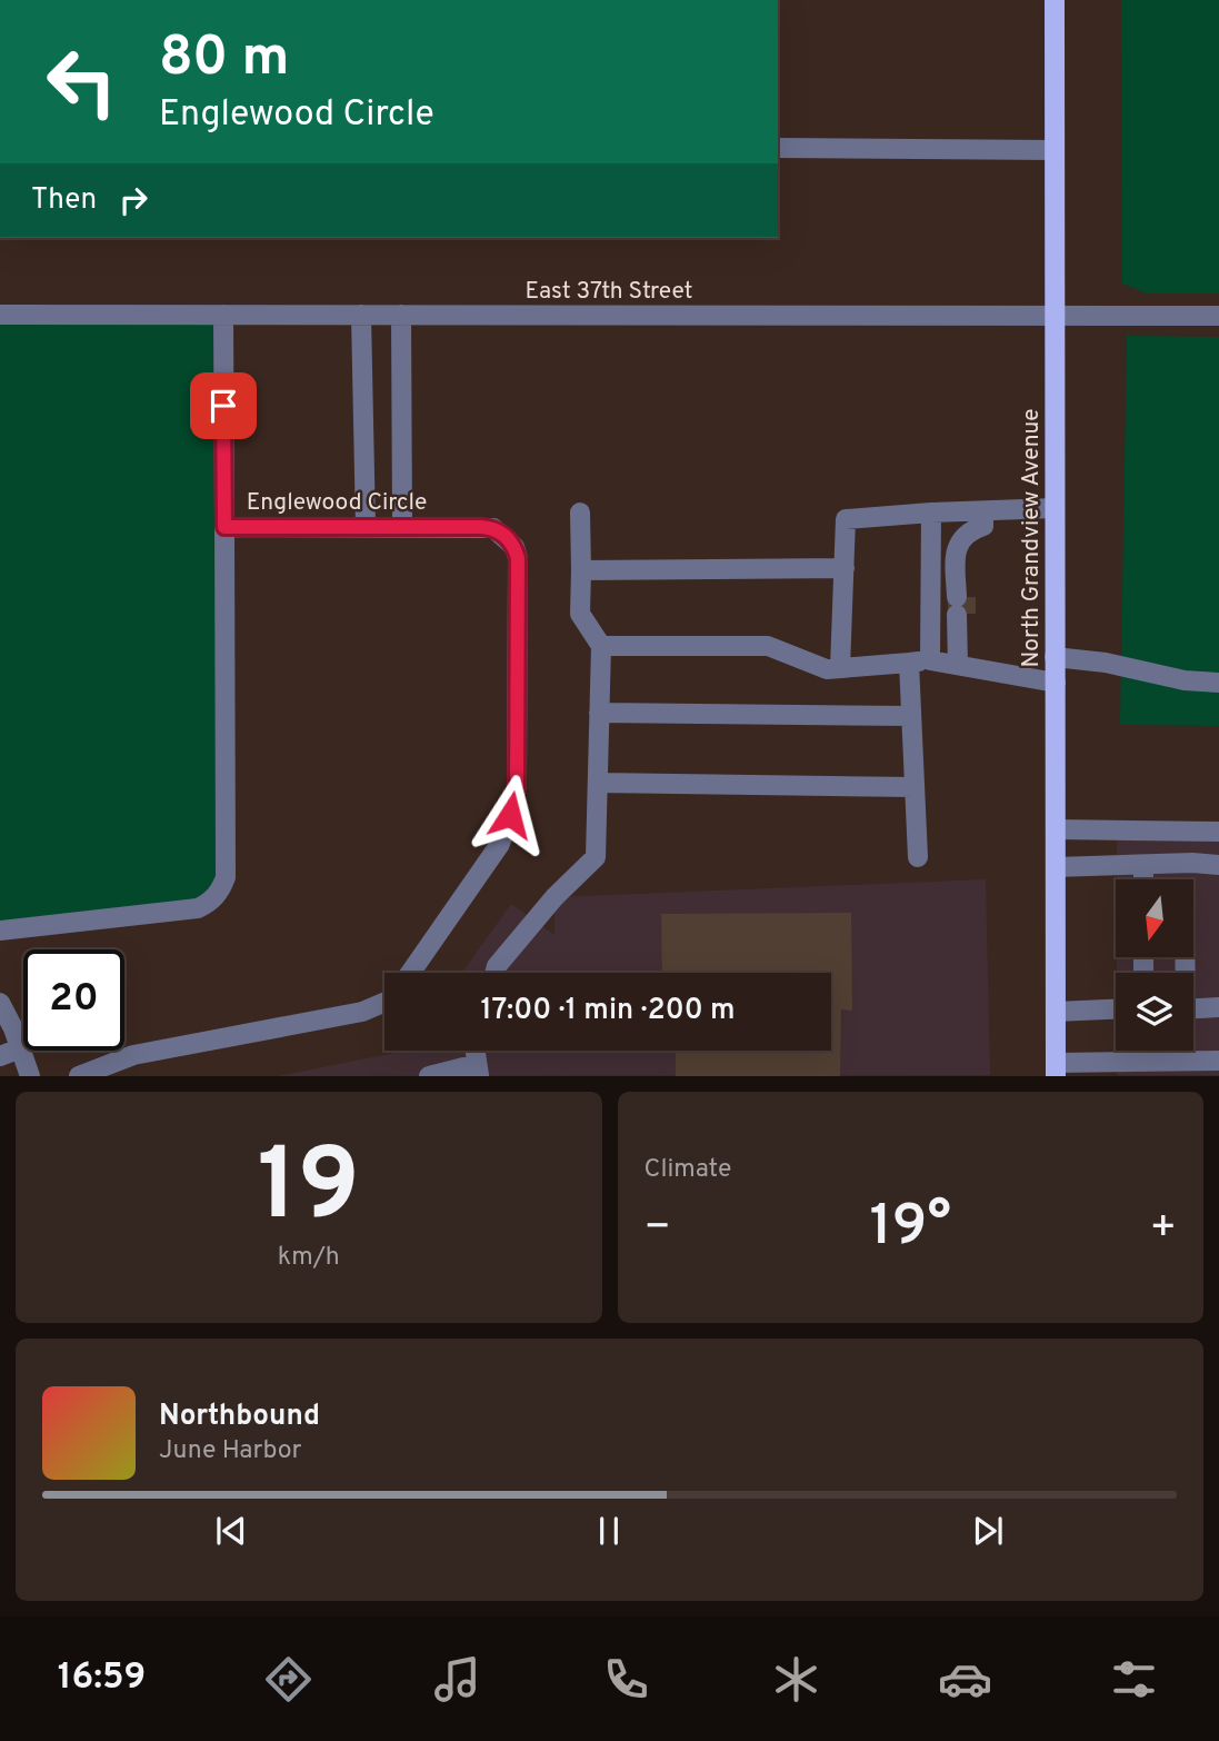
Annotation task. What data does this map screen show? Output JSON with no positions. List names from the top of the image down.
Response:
{
  "streets": {
    "main road": ["North Grandview Avenue"],
    "street": ["East 37th Street", "Englewood Circle"]
  },
  "crossings": [
    ["East 37th Street", "North Grandview Avenue"]
  ],
  "north": "bottom",
  "page": {
    "turn": ["80 m", "Englewood Circle"],
    "then": "Then",
    "limit": "20",
    "trip": "17:00 · 1 min · 200 m",
    "tile": [
      ["19", "km/h"],
      "Climate"
    ],
    "heat": ["−", "19°", "+"],
    "song": ["Northbound", "June Harbor"],
    "tabs": "16:59"
  }
}
